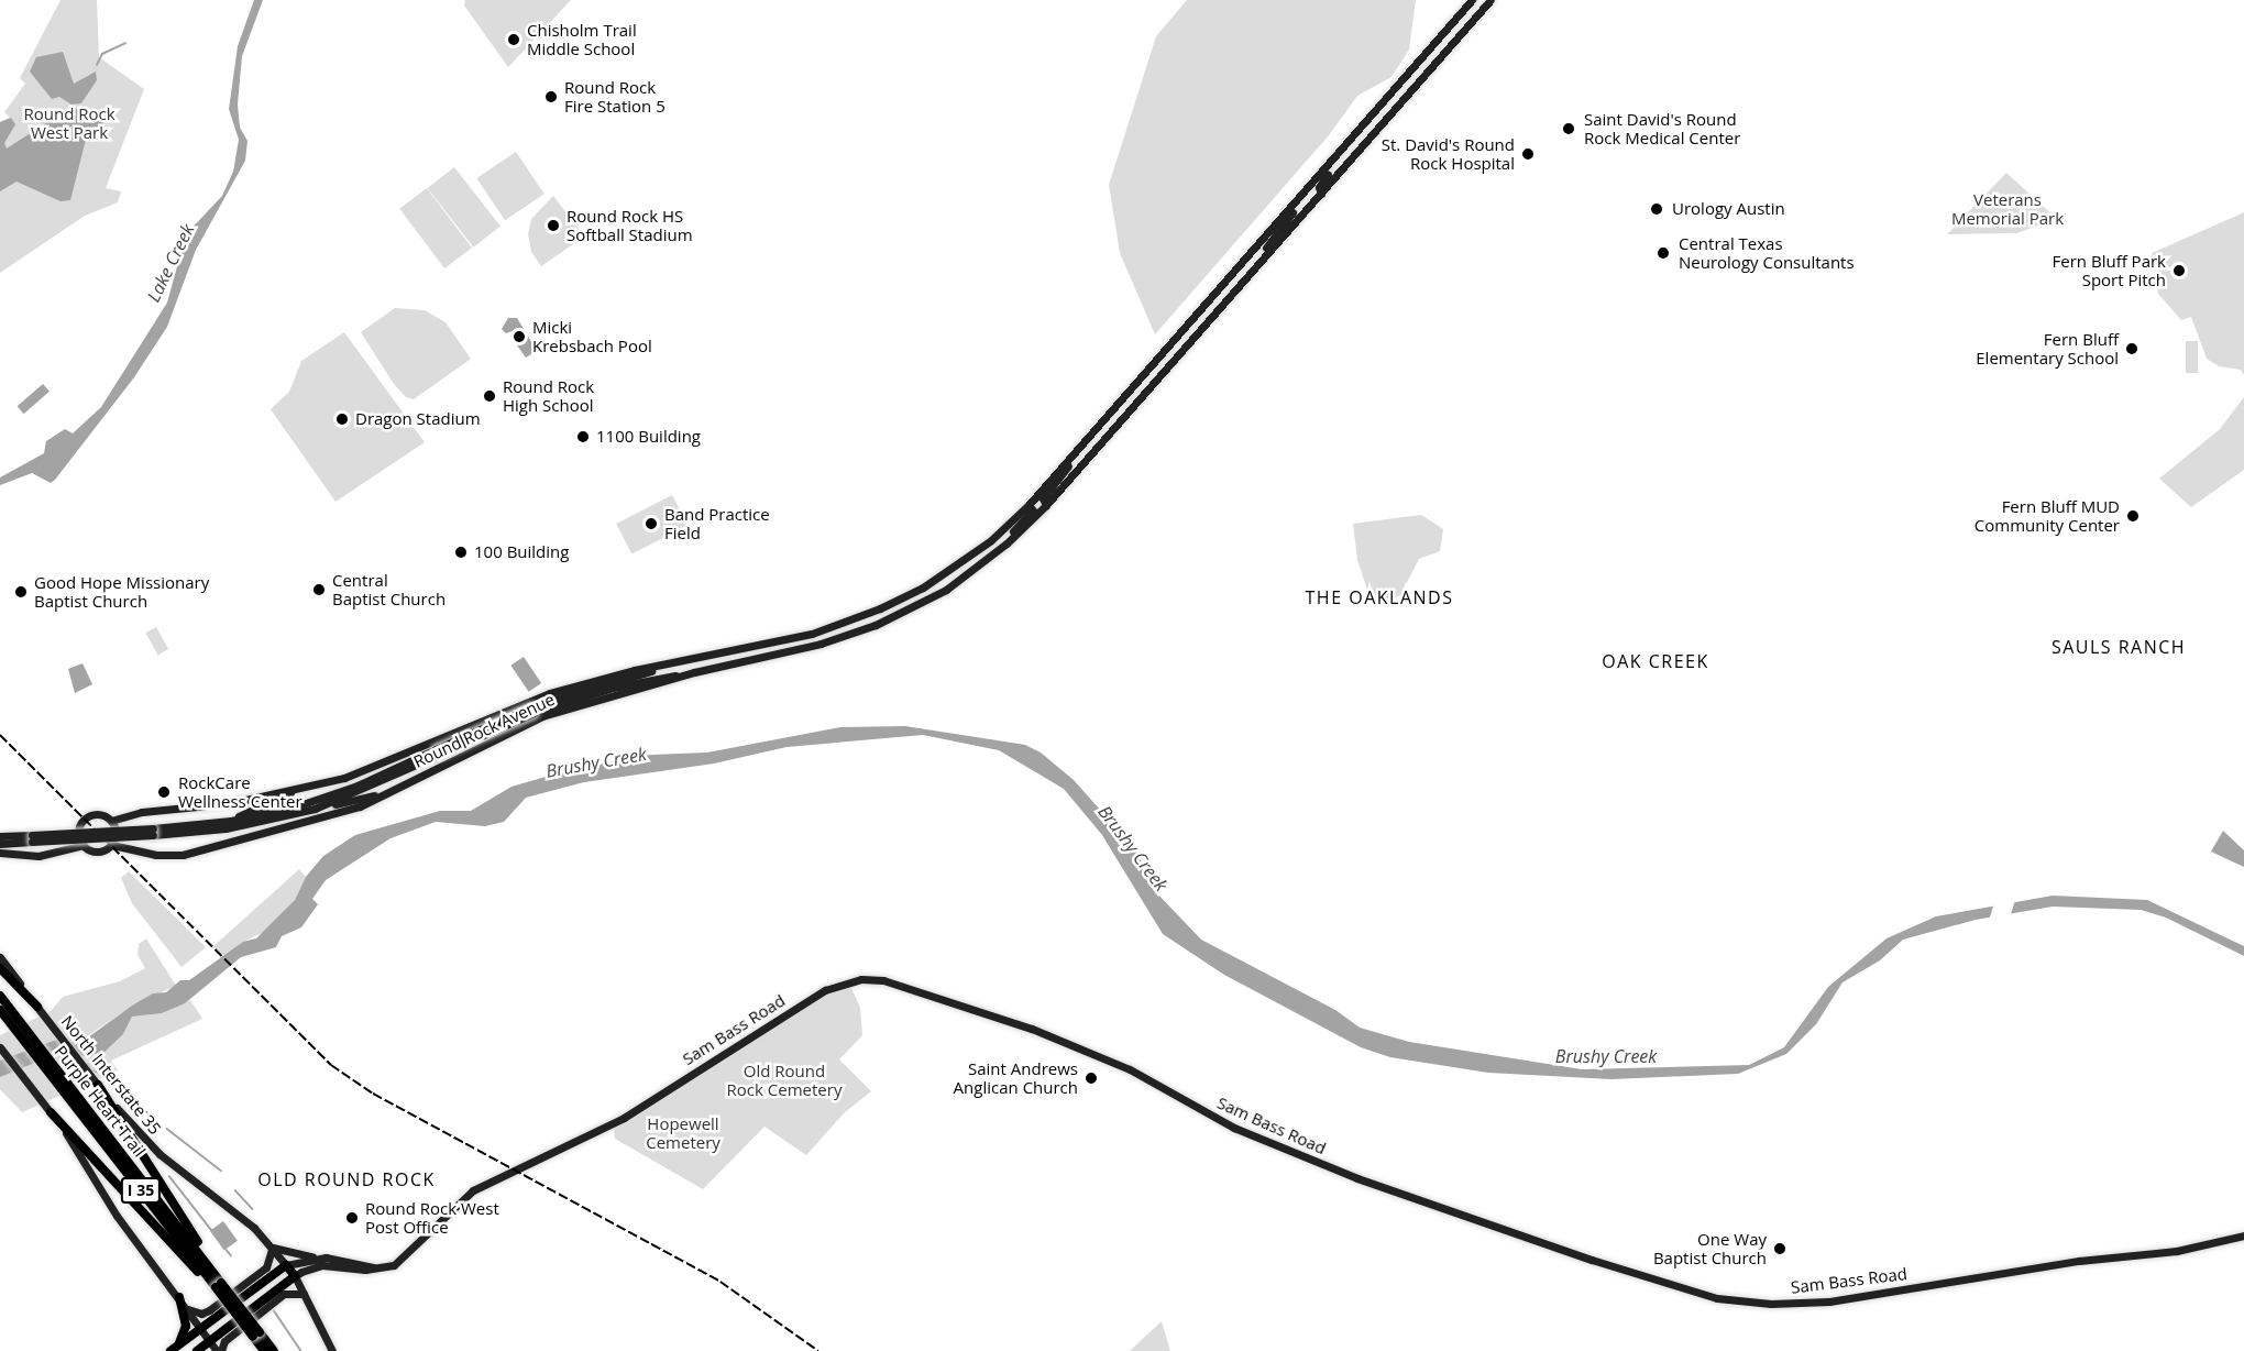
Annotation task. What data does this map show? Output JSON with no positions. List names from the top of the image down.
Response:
{
  "streets": {
    "highway": ["North Interstate 35", "Purple Heart Trail", "I 35"],
    "main road": ["Round Rock Avenue", "Sam Bass Road"]
  },
  "crossings": [
    ["Sam Bass Road", "North Interstate 35"]
  ],
  "districts": [
    "THE OAKLANDS",
    "SAULS RANCH",
    "OAK CREEK",
    "OLD ROUND ROCK"
  ],
  "water": ["Lake Creek", "Brushy Creek"],
  "parks": [
    "Round Rock West Park",
    "Veterans Memorial Park",
    "Old Round Rock Cemetery",
    "Hopewell Cemetery"
  ],
  "places": [
    "Chisholm Trail Middle School",
    "Round Rock Fire Station 5",
    "Saint David's Round Rock Medical Center",
    "St. David's Round Rock Hospital",
    "Urology Austin",
    "Round Rock HS Softball Stadium",
    "Central Texas Neurology Consultants",
    "Fern Bluff Park Sport Pitch",
    "Micki Krebsbach Pool",
    "Fern Bluff Elementary School",
    "Round Rock High School",
    "Dragon Stadium",
    "1100 Building",
    "Fern Bluff MUD Community Center",
    "Band Practice Field",
    "100 Building",
    "Central Baptist Church",
    "Good Hope Missionary Baptist Church",
    "RockCare Wellness Center",
    "Saint Andrews Anglican Church",
    "Round Rock West Post Office",
    "One Way Baptist Church"
  ]
}
